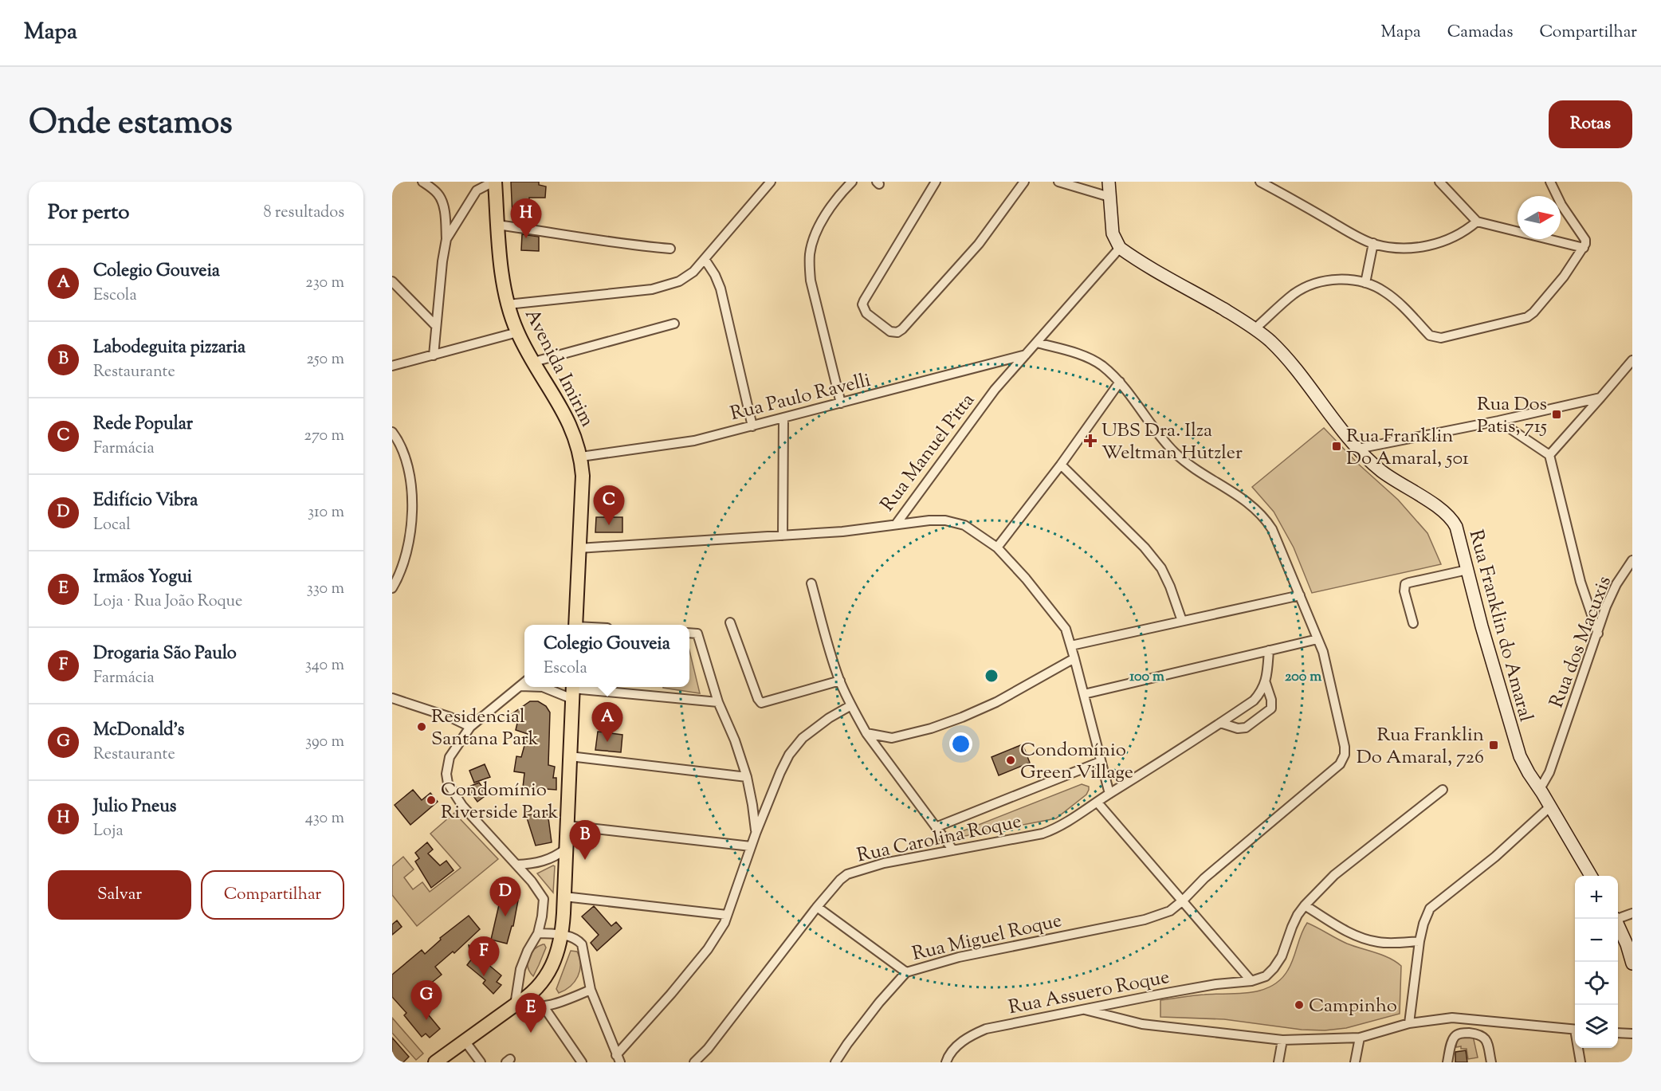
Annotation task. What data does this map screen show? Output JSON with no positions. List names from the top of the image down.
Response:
{
  "streets": {
    "main road": ["Avenida Imirim"],
    "street": [
      "Rua Paulo Ravelli",
      "Rua Manuel Pitta",
      "Rua Franklin do Amaral",
      "Rua dos Macuxis",
      "Rua Carolina Roque",
      "Rua Miguel Roque",
      "Rua Assuero Roque"
    ]
  },
  "crossings": [
    ["Avenida Imirim", "Rua Paulo Ravelli"],
    ["Avenida Imirim", "Rua Manuel Pitta"],
    ["Rua Paulo Ravelli", "Rua Manuel Pitta"],
    ["Rua Manuel Pitta", "Rua Franklin do Amaral"],
    ["Rua Manuel Pitta", "Rua Miguel Roque"],
    ["Rua Franklin do Amaral", "Rua dos Macuxis"]
  ],
  "places": {
    "transit": ["Rua Dos Patis, 715", "Rua Franklin Do Amaral, 501", "Rua Franklin Do Amaral, 726"],
    "health": ["UBS Dra. Ilza Weltman Hutzler"],
    "other": [
      "Residencial Santana Park",
      "Condomínio Green Village",
      "Condomínio Riverside Park",
      "Campinho"
    ]
  },
  "north": "right",
  "page": {
    "header": "Mapa",
    "nav": ["Mapa", "Camadas", "Compartilhar"],
    "title": "Onde estamos",
    "buttons": [
      "Rotas",
      ["Salvar", "Compartilhar"]
    ],
    "heading": ["Por perto", "8 resultados"],
    "pins": [
      "H",
      "C",
      "A",
      "B",
      "D",
      "F",
      "G",
      "E"
    ],
    "list": [
      {
        "mark": "A",
        "name": "Colegio Gouveia",
        "note": "Escola",
        "value": "230 m"
      },
      {
        "mark": "B",
        "name": "Labodeguita pizzaria",
        "note": "Restaurante",
        "value": "250 m"
      },
      {
        "mark": "C",
        "name": "Rede Popular",
        "note": "Farmácia",
        "value": "270 m"
      },
      {
        "mark": "D",
        "name": "Edifício Vibra",
        "note": "Local",
        "value": "310 m"
      },
      {
        "mark": "E",
        "name": "Irmãos Yogui",
        "note": "Loja · Rua João Roque",
        "value": "330 m"
      },
      {
        "mark": "F",
        "name": "Drogaria São Paulo",
        "note": "Farmácia",
        "value": "340 m"
      },
      {
        "mark": "G",
        "name": "McDonald's",
        "note": "Restaurante",
        "value": "390 m"
      },
      {
        "mark": "H",
        "name": "Julio Pneus",
        "note": "Loja",
        "value": "430 m"
      }
    ],
    "popup": ["Colegio Gouveia", "Escola"],
    "map_buttons": ["+", "−"]
  },
  "rings": ["100 m", "200 m"]
}
